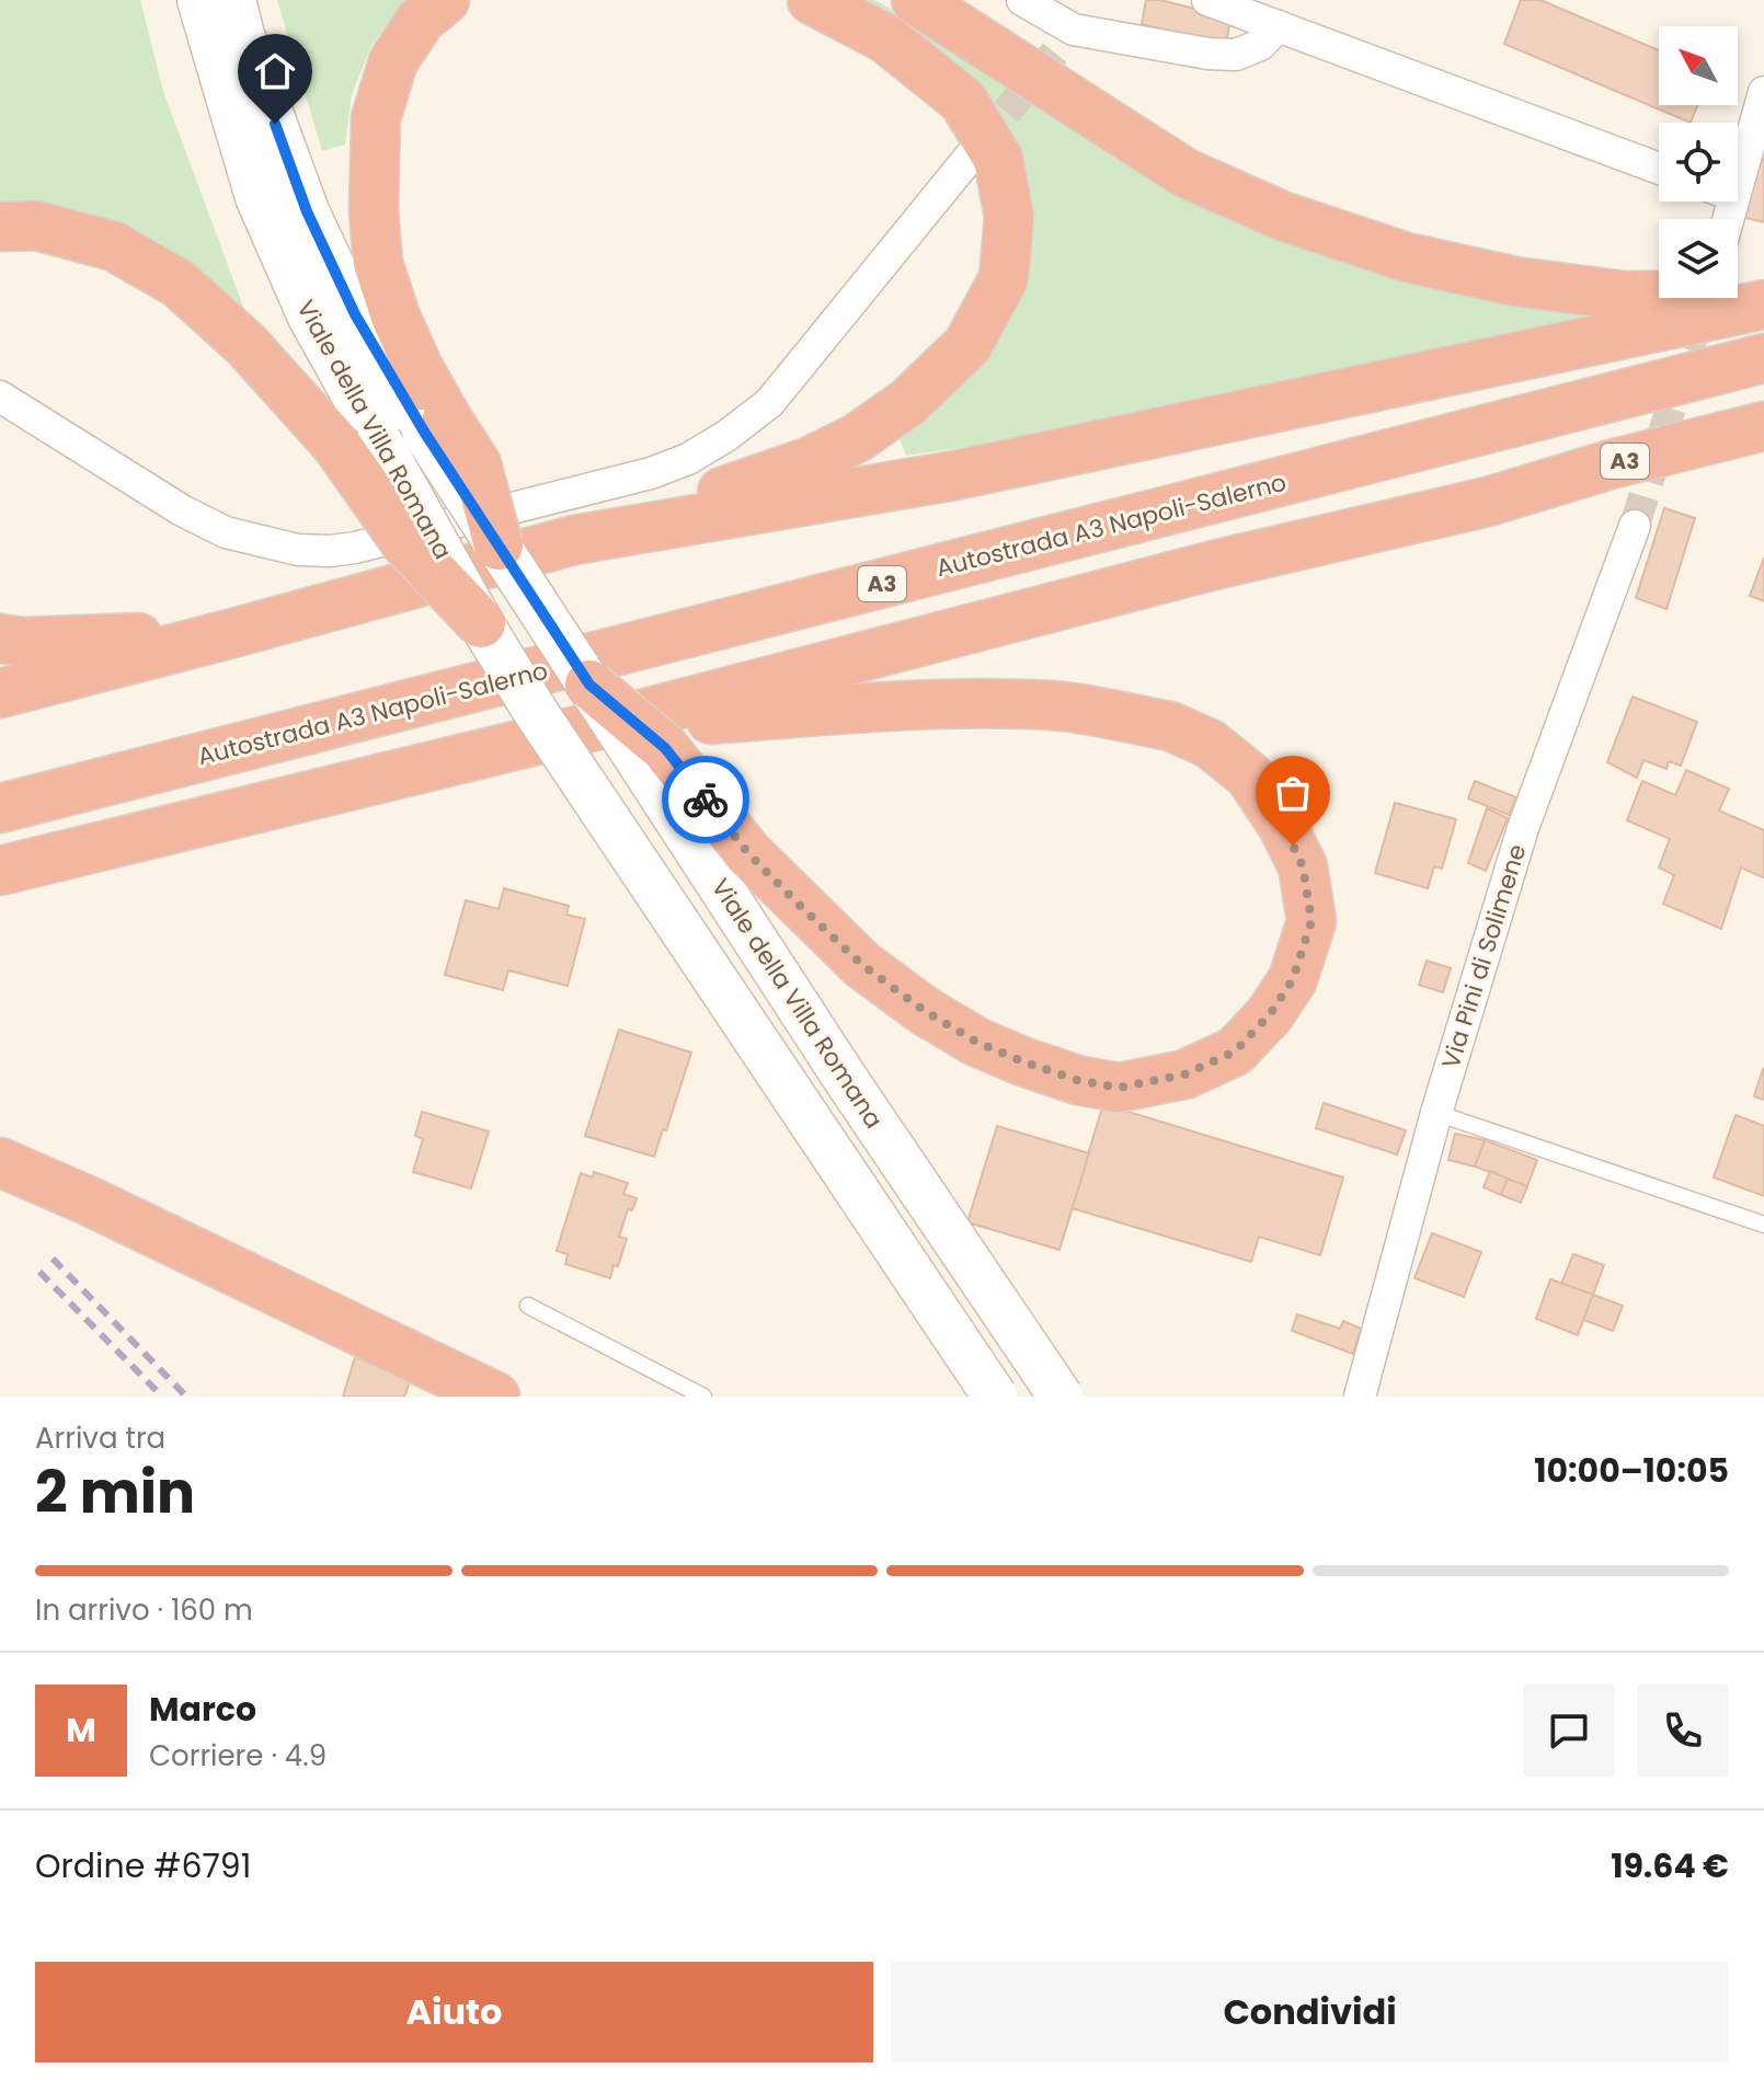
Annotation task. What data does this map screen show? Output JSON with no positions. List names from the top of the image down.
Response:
{
  "streets": {
    "highway": ["A3", "Autostrada A3 Napoli-Salerno"],
    "main road": ["Viale della Villa Romana"],
    "street": ["Via Pini di Solimene"]
  },
  "crossings": [
    ["Viale della Villa Romana", "A3"]
  ],
  "north": "top left",
  "page": {
    "heading": ["2 min", "Arriva tra", "10:00–10:05"],
    "panel": [
      "Marco",
      "Corriere · 4.9",
      "Ordine #6791",
      "19.64 €"
    ],
    "bar": "In arrivo · 160 m",
    "round": "M",
    "buttons": ["Aiuto", "Condividi"]
  }
}
